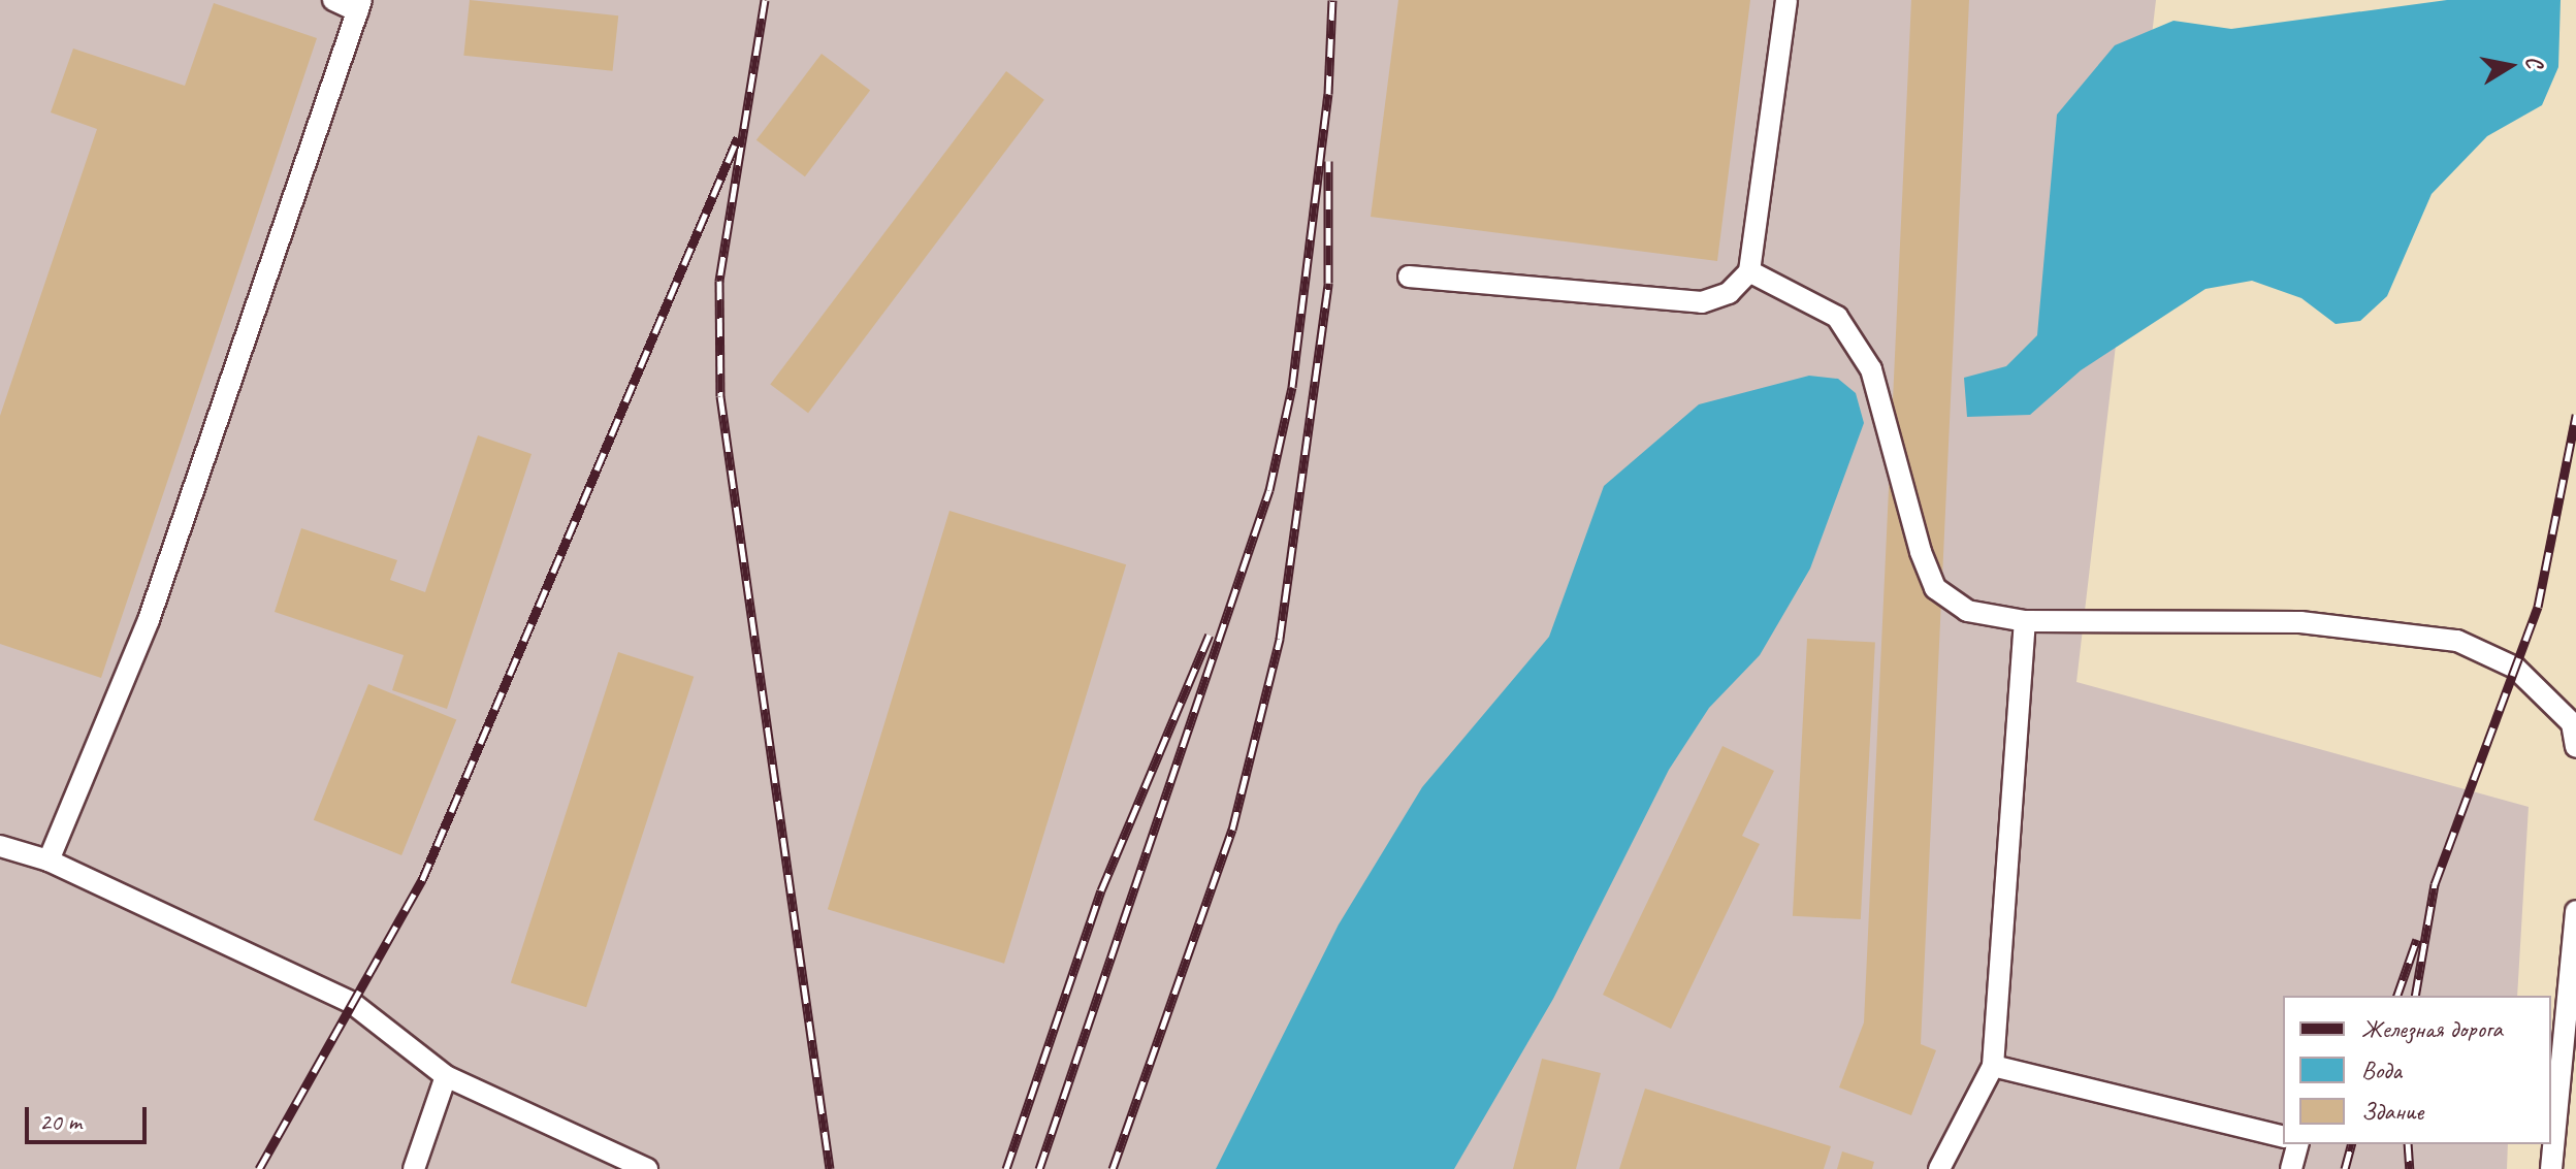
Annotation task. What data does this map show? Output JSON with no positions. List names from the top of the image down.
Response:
{
  "legend": ["Железная дорога", "Вода", "Здание"],
  "scale_bar": "20 m",
  "north": "right"
}
